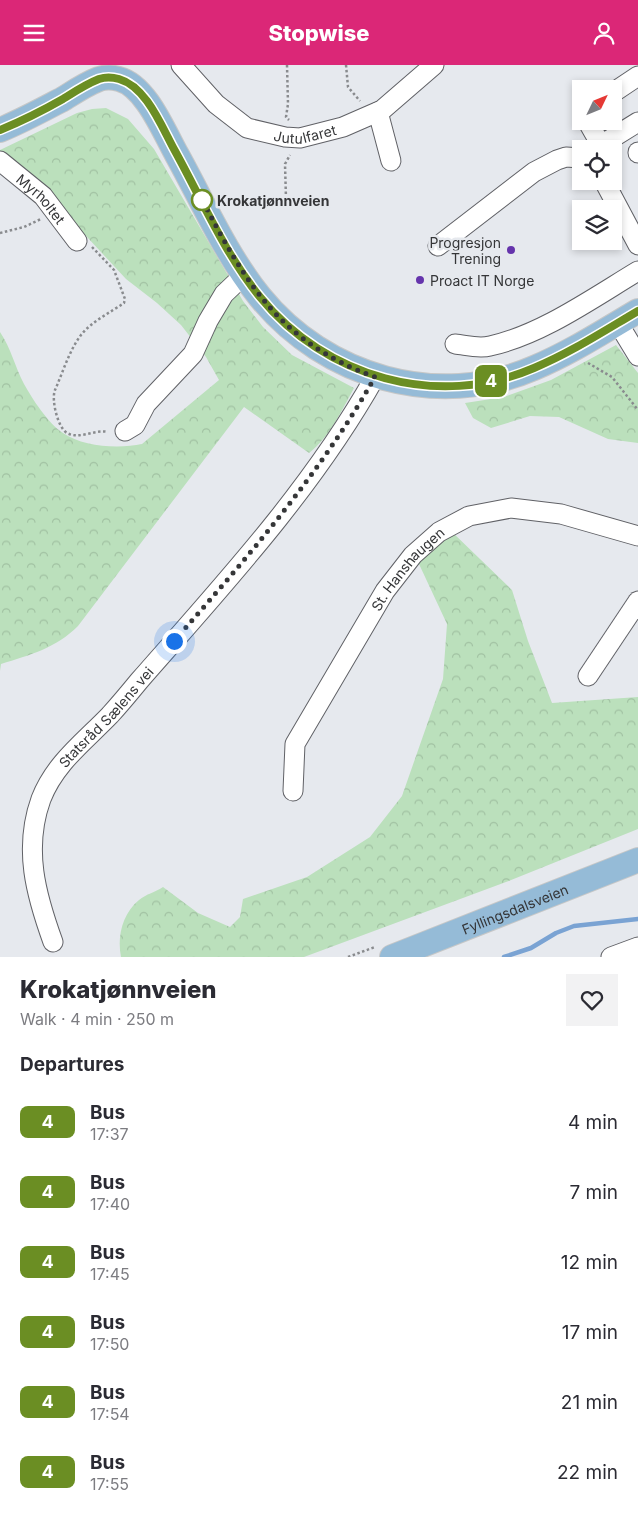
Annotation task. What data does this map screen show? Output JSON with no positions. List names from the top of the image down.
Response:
{
  "streets": {
    "main road": ["Fyllingsdalsveien"],
    "street": [
      "Jutulfaret",
      "Myrholtet",
      "St. Hanshaugen",
      "Statsråd Sælens vei"
    ]
  },
  "places": ["Krokatjønnveien", "Progresjon Trening", "Proact IT Norge"],
  "lines": ["bus line 4"],
  "north": "top right",
  "page": {
    "header": "Stopwise",
    "on_map": "4",
    "heading": [
      ["Krokatjønnveien", "Walk · 4 min · 250 m"],
      "Departures"
    ],
    "list": [
      {
        "mark": "4",
        "name": "Bus",
        "note": "17:37",
        "value": "4 min"
      },
      {
        "mark": "4",
        "name": "Bus",
        "note": "17:40",
        "value": "7 min"
      },
      {
        "mark": "4",
        "name": "Bus",
        "note": "17:45",
        "value": "12 min"
      },
      {
        "mark": "4",
        "name": "Bus",
        "note": "17:50",
        "value": "17 min"
      },
      {
        "mark": "4",
        "name": "Bus",
        "note": "17:54",
        "value": "21 min"
      },
      {
        "mark": "4",
        "name": "Bus",
        "note": "17:55",
        "value": "22 min"
      }
    ]
  }
}
